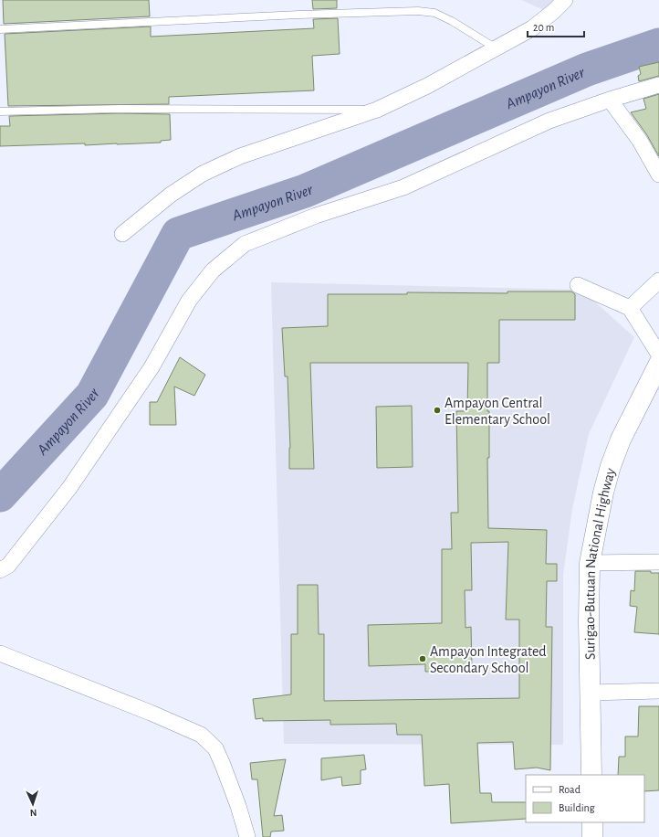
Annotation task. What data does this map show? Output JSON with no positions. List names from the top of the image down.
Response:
{
  "streets": {
    "highway": ["Surigao-Butuan National Highway"]
  },
  "water": ["Ampayon River"],
  "places": ["Ampayon Central Elementary School", "Ampayon Integrated Secondary School"],
  "legend": ["Road", "Building"],
  "scale_bar": "20 m",
  "north": "bottom"
}
